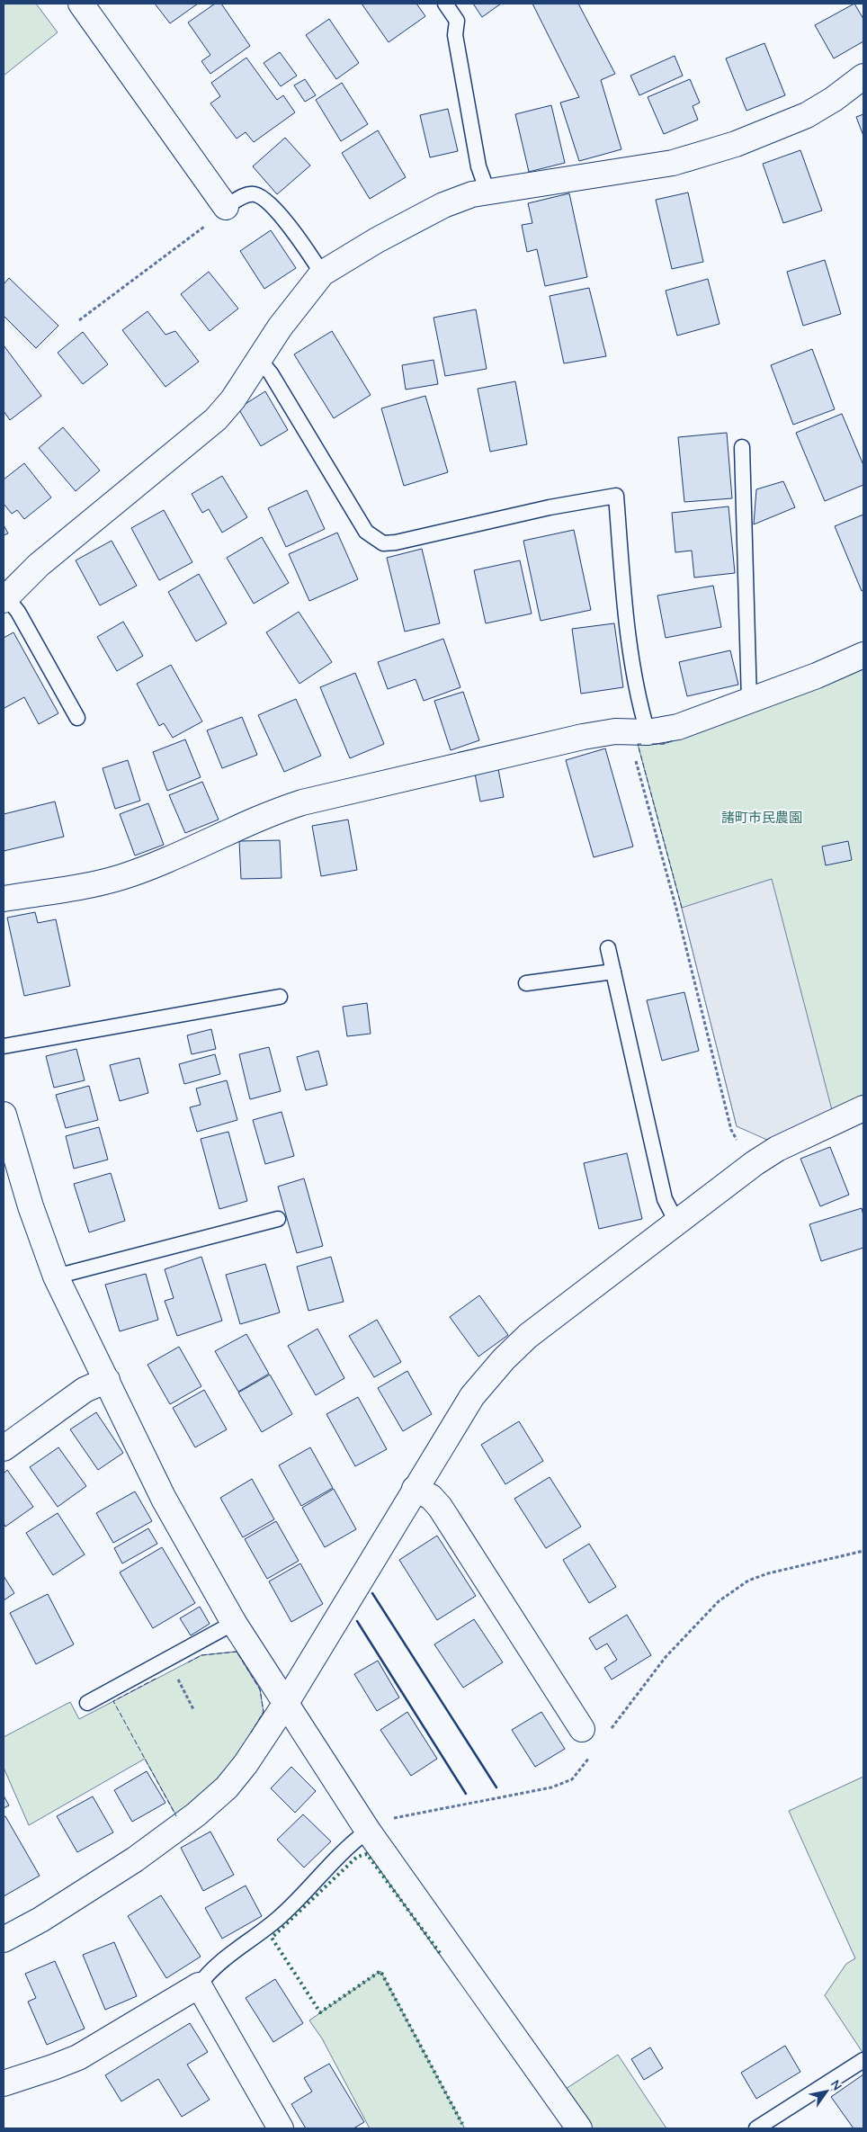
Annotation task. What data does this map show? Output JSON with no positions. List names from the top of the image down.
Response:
{
  "parks": ["諸町市民農園"],
  "north": "top right"
}
